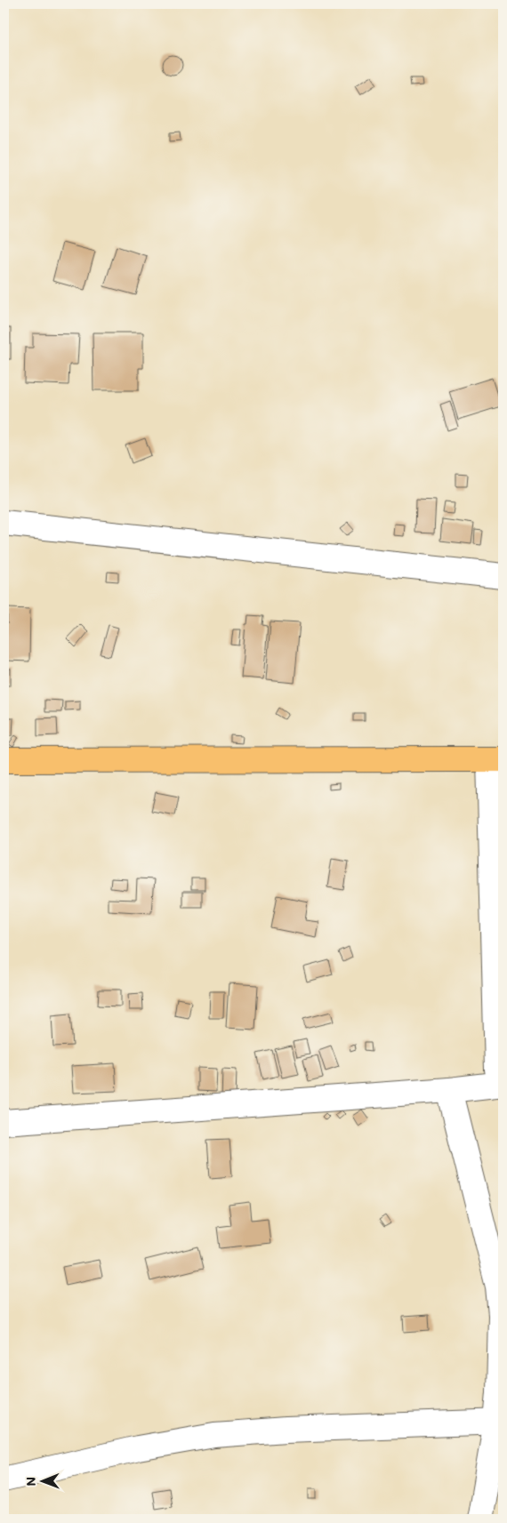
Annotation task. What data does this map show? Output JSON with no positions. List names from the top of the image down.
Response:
{
  "north": "left"
}
